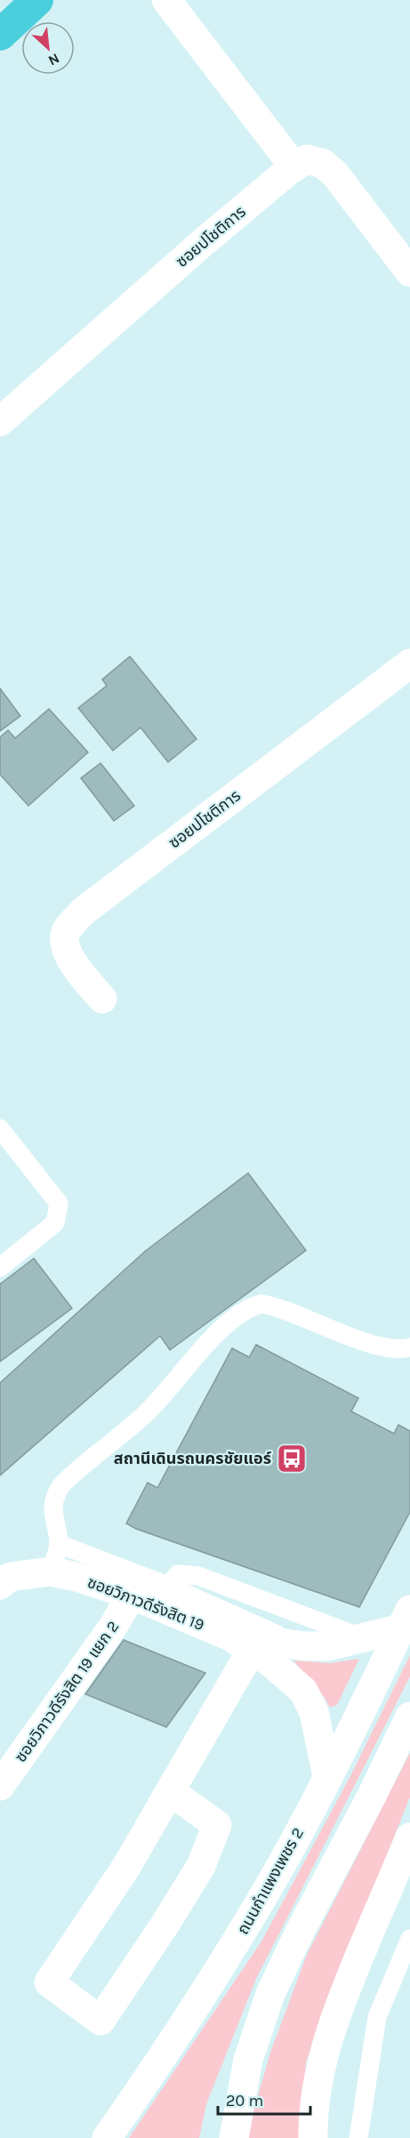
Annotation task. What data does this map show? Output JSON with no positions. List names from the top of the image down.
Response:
{
  "streets": {
    "street": [
      "ซอยปโชติการ",
      "ซอยวิภาวดีรังสิต 19",
      "ซอยวิภาวดีรังสิต 19 แยก 2",
      "ถนนกำแพงเพชร 2"
    ]
  },
  "crossings": [
    ["ซอยวิภาวดีรังสิต 19", "ซอยวิภาวดีรังสิต 19 แยก 2"],
    ["ซอยวิภาวดีรังสิต 19", "ถนนกำแพงเพชร 2"]
  ],
  "places": {
    "bus stop": ["สถานีเดินรถนครชัยแอร์"]
  },
  "scale_bar": "20 m",
  "north": "bottom right"
}
